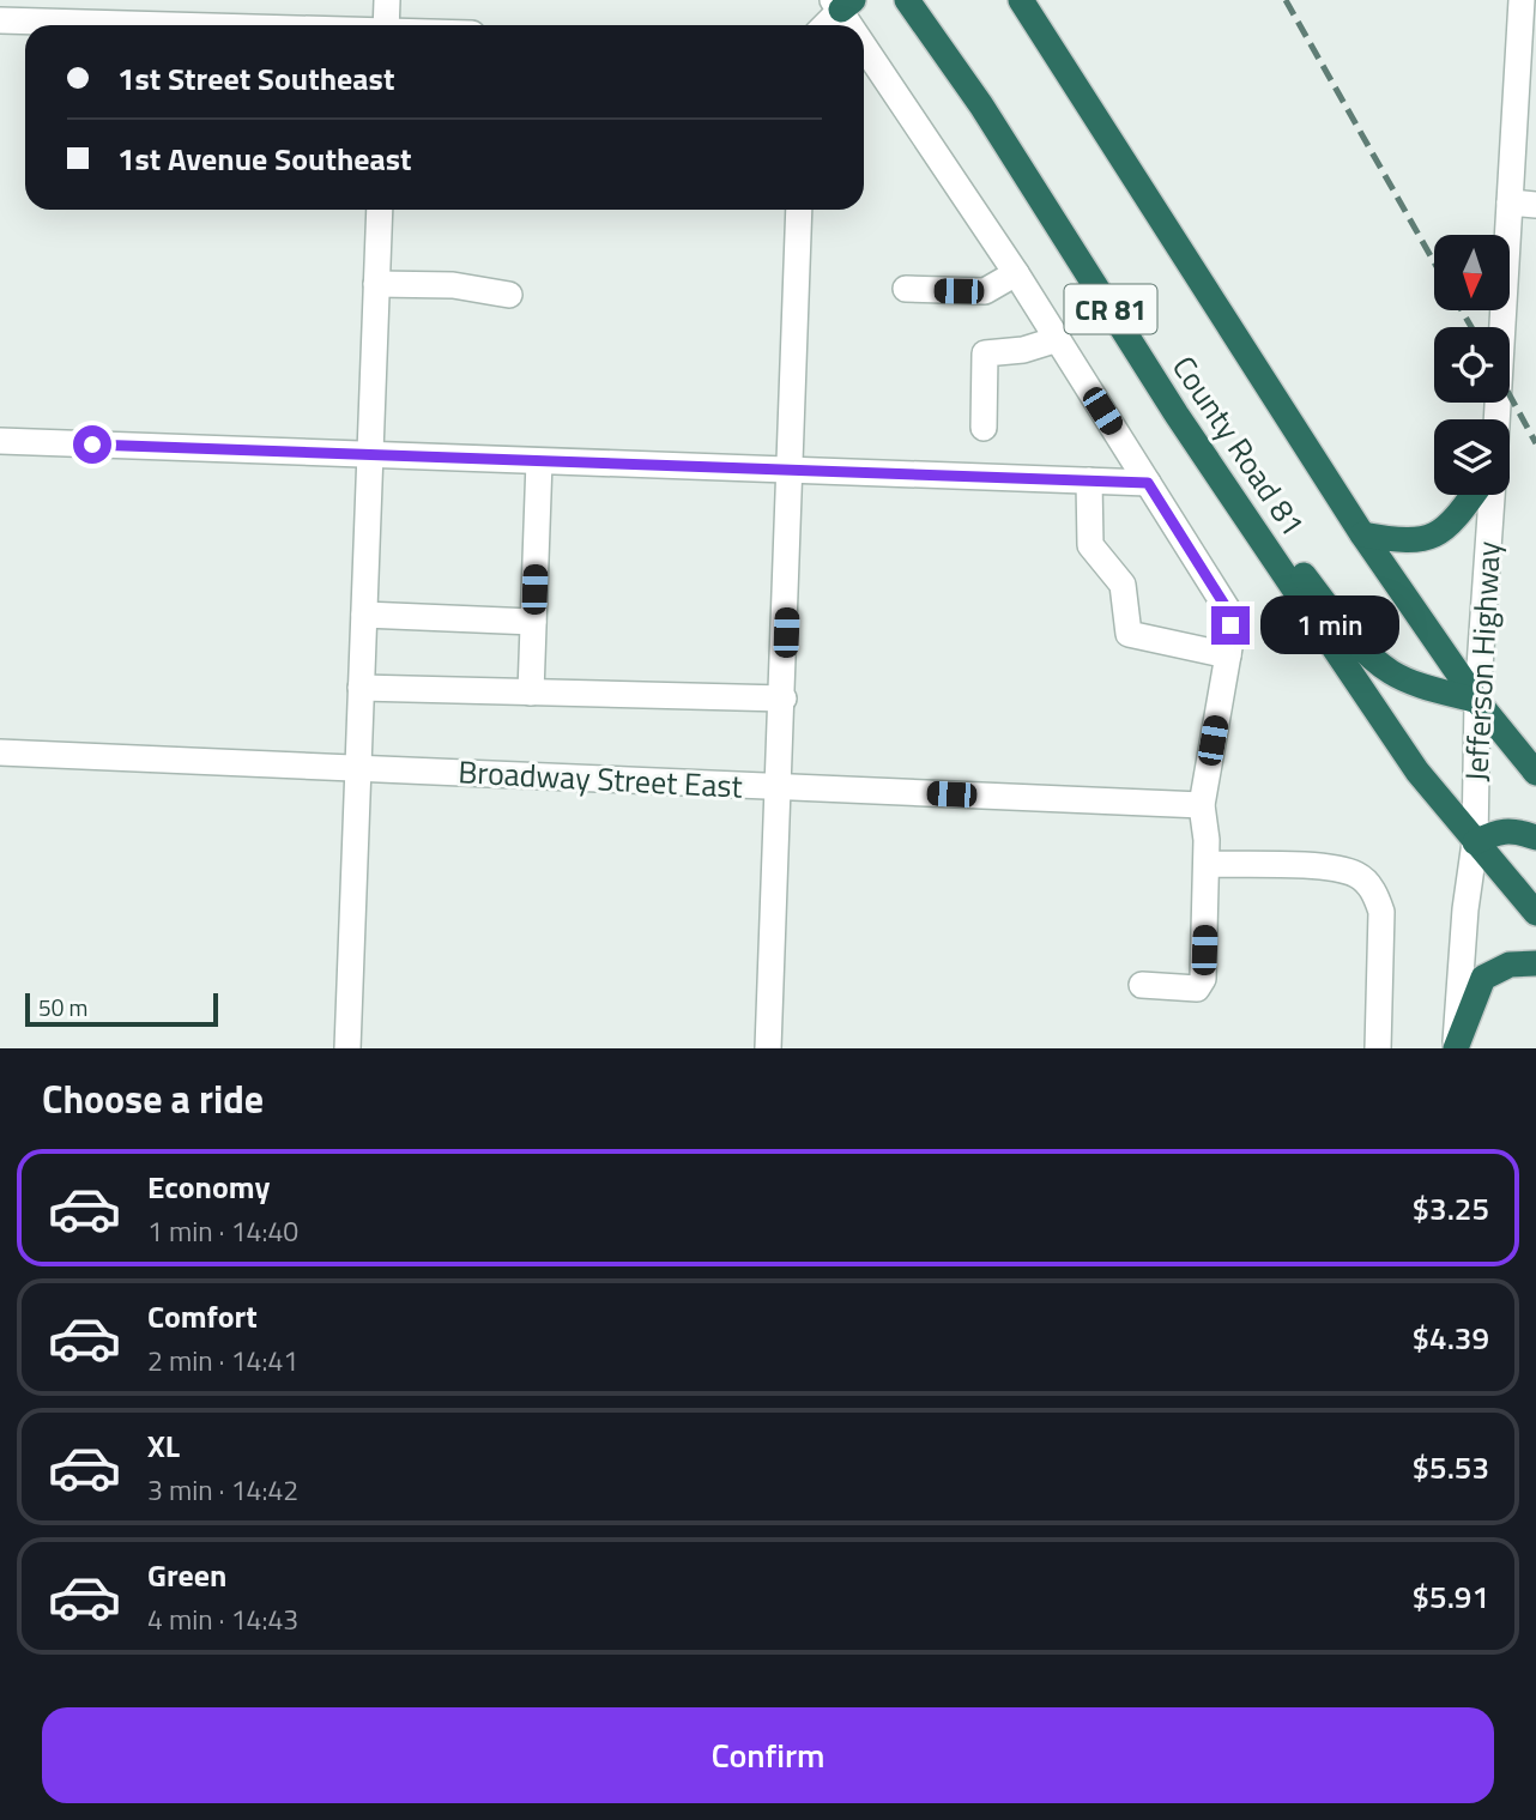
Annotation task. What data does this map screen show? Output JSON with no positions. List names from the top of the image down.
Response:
{
  "streets": {
    "highway": ["CR 81", "County Road 81"],
    "street": ["Jefferson Highway", "Broadway Street East"]
  },
  "crossings": [
    ["County Road 81", "Jefferson Highway"]
  ],
  "scale_bar": "50 m",
  "north": "bottom",
  "page": {
    "banner": ["1st Street Southeast", "1st Avenue Southeast"],
    "bubble": "1 min",
    "scale": "50 m",
    "heading": "Choose a ride",
    "list": [
      {
        "name": "Economy",
        "note": "1 min · 14:40",
        "value": "$3.25"
      },
      {
        "name": "Comfort",
        "note": "2 min · 14:41",
        "value": "$4.39"
      },
      {
        "name": "XL",
        "note": "3 min · 14:42",
        "value": "$5.53"
      },
      {
        "name": "Green",
        "note": "4 min · 14:43",
        "value": "$5.91"
      }
    ],
    "buttons": "Confirm"
  }
}
